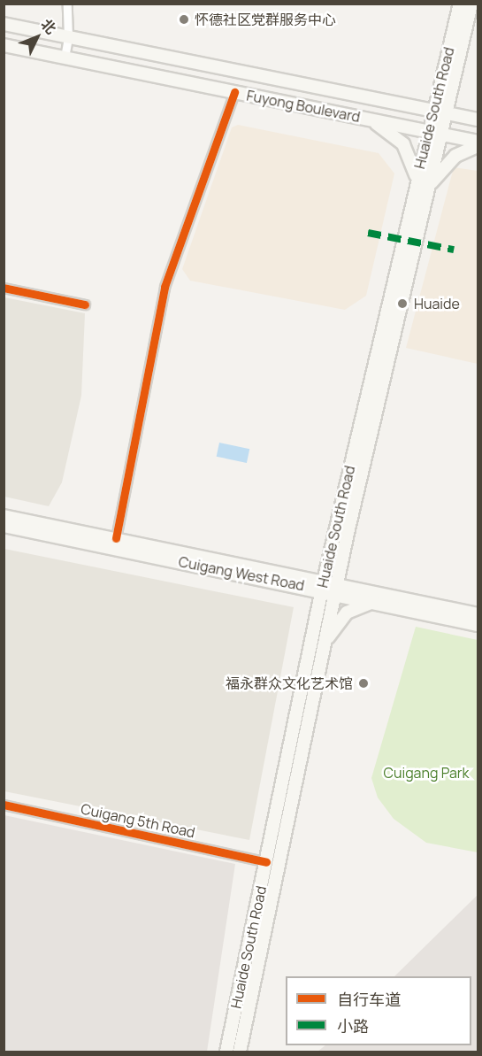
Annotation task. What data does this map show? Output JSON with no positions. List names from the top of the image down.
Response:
{
  "streets": {
    "main road": ["Fuyong Boulevard", "Huaide South Road", "Cuigang West Road"],
    "street": ["Cuigang 5th Road"]
  },
  "crossings": [
    ["Fuyong Boulevard", "Huaide South Road"],
    ["Huaide South Road", "Cuigang West Road"],
    ["Huaide South Road", "Cuigang 5th Road"]
  ],
  "parks": ["Cuigang Park"],
  "places": ["怀德社区党群服务中心", "Huaide", "福永群众文化艺术馆"],
  "legend": ["自行车道", "小路"],
  "north": "top right"
}
